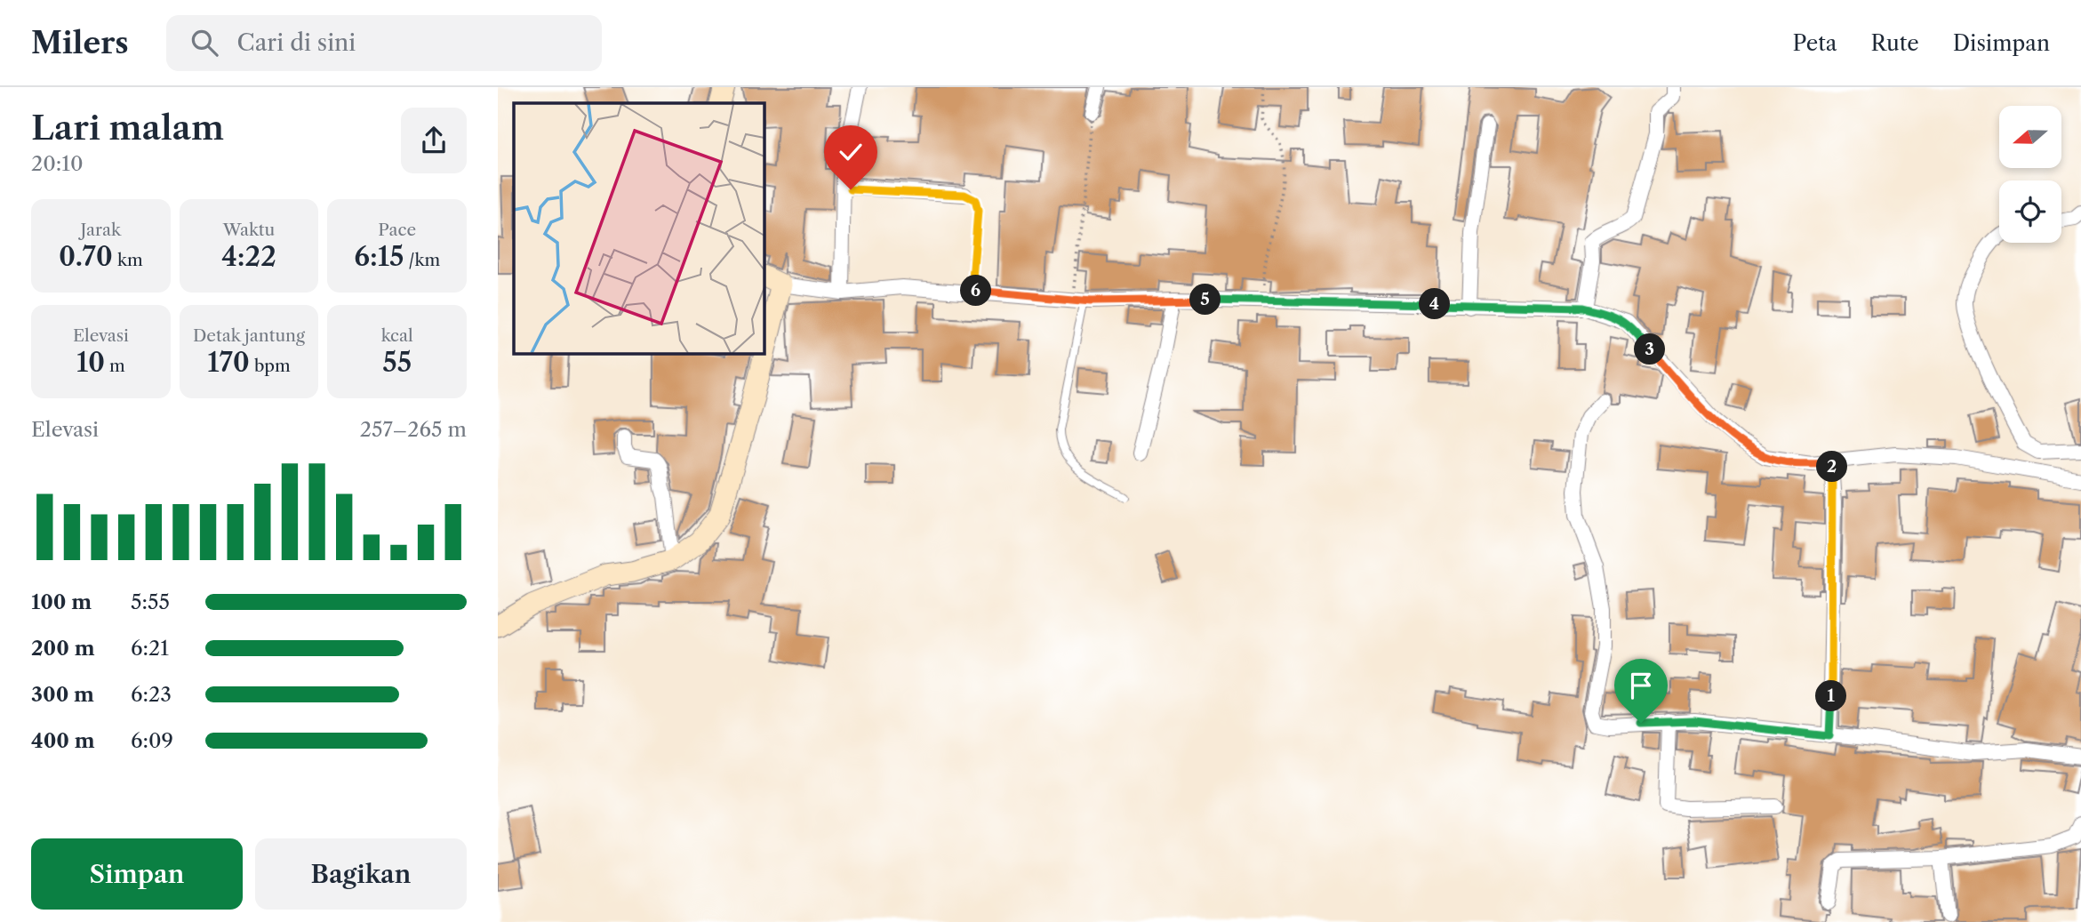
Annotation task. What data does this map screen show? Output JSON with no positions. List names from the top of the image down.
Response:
{
  "north": "left",
  "page": {
    "header": "Milers",
    "search": "Cari di sini",
    "nav": ["Peta", "Rute", "Disimpan"],
    "heading": ["Lari malam", "20:10"],
    "stats": [
      ["Jarak", "0.70 km"],
      ["Waktu", "4:22"],
      ["Pace", "6:15 /km"],
      ["Elevasi", "10 m"],
      ["Detak jantung", "170 bpm"],
      ["kcal", "55"]
    ],
    "pins": [
      "6",
      "5",
      "4",
      "3",
      "2",
      "1"
    ],
    "chart": ["Elevasi", "257–265 m"],
    "list": [
      {
        "name": "100 m",
        "note": "5:55"
      },
      {
        "name": "200 m",
        "note": "6:21"
      },
      {
        "name": "300 m",
        "note": "6:23"
      },
      {
        "name": "400 m",
        "note": "6:09"
      }
    ],
    "buttons": ["Simpan", "Bagikan"]
  }
}
